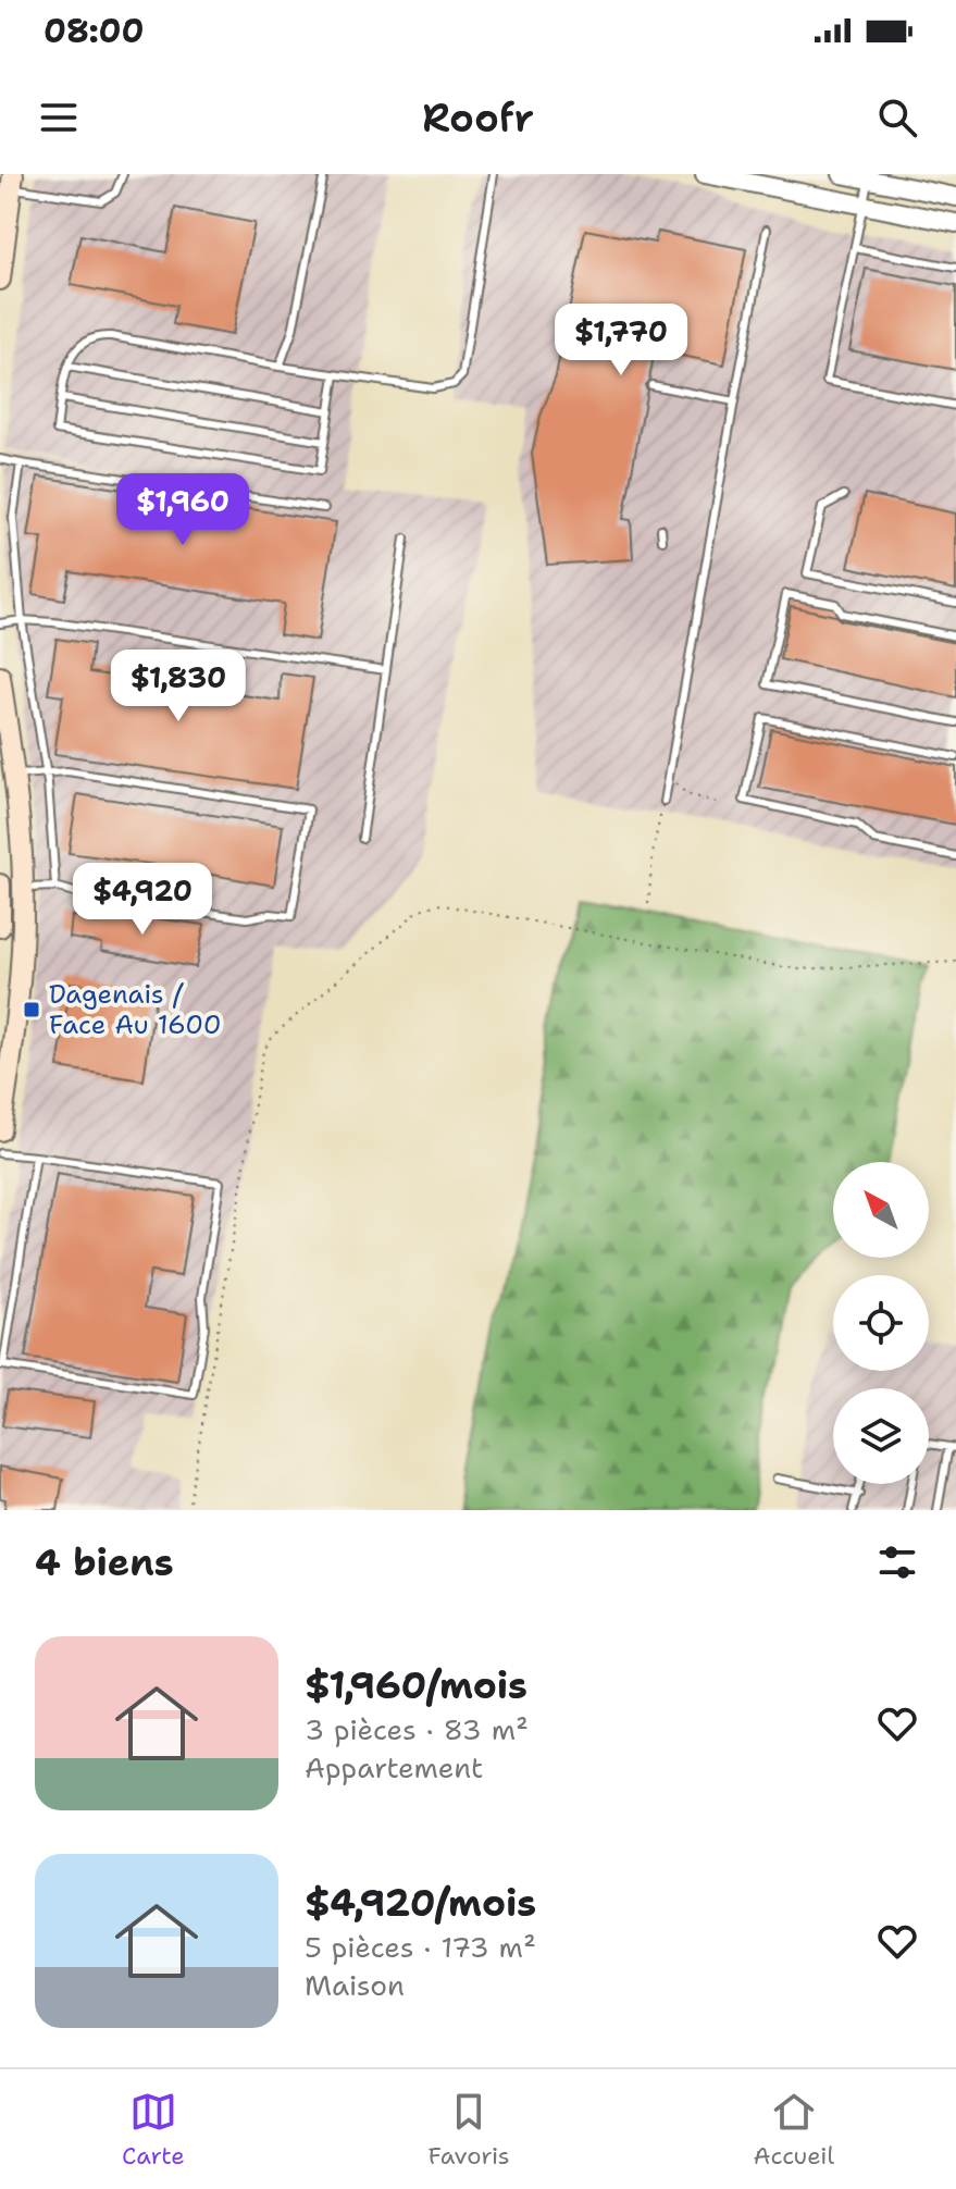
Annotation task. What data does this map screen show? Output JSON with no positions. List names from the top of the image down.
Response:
{
  "places": {
    "transit": ["Dagenais / Face Au 1600"]
  },
  "north": "top left",
  "page": {
    "status": "08:00",
    "header": "Roofr",
    "price": [
      "$1,770",
      "$1,960",
      "$1,830",
      "$4,920"
    ],
    "heading": "4 biens",
    "list": [
      {
        "name": "$1,960/mois",
        "note": "3 pièces · 83 m² · Appartement"
      },
      {
        "name": "$4,920/mois",
        "note": "5 pièces · 173 m² · Maison"
      }
    ],
    "tabs": ["Carte", "Favoris", "Accueil"]
  }
}
